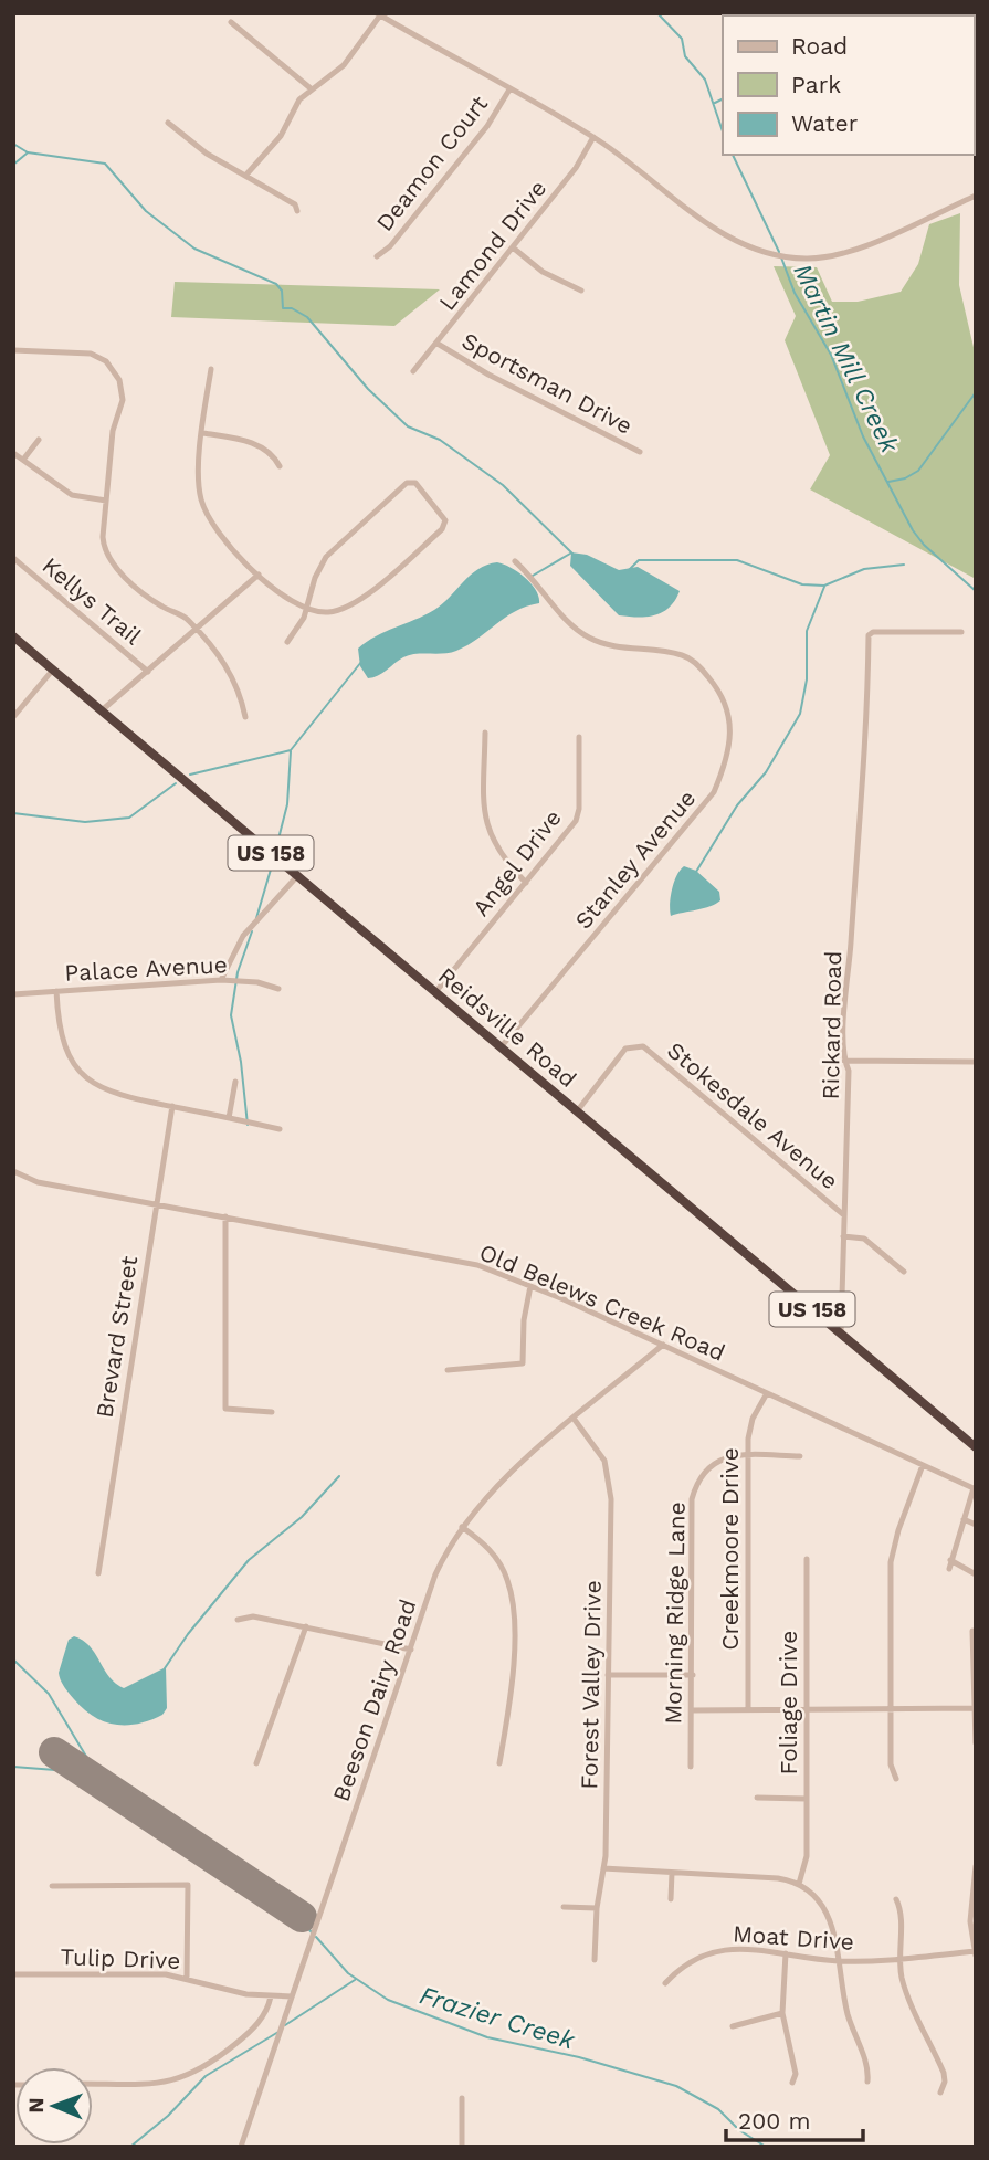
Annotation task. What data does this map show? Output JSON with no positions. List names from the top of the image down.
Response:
{
  "streets": {
    "highway": ["US 158", "Reidsville Road"],
    "street": [
      "Deamon Court",
      "Lamond Drive",
      "Sportsman Drive",
      "Kellys Trail",
      "Stanley Avenue",
      "Angel Drive",
      "Palace Avenue",
      "Rickard Road",
      "Stokesdale Avenue",
      "Old Belews Creek Road",
      "Brevard Street",
      "Creekmoore Drive",
      "Morning Ridge Lane",
      "Forest Valley Drive",
      "Beeson Dairy Road",
      "Foliage Drive",
      "Moat Drive",
      "Tulip Drive"
    ]
  },
  "crossings": [
    ["Lamond Drive", "Sportsman Drive"],
    ["Stanley Avenue", "Reidsville Road"],
    ["Angel Drive", "Reidsville Road"],
    ["Rickard Road", "Reidsville Road"],
    ["Rickard Road", "Stokesdale Avenue"],
    ["Reidsville Road", "Stokesdale Avenue"],
    ["Old Belews Creek Road", "Brevard Street"],
    ["Old Belews Creek Road", "Creekmoore Drive"],
    ["Old Belews Creek Road", "Beeson Dairy Road"],
    ["Creekmoore Drive", "Morning Ridge Lane"],
    ["Forest Valley Drive", "Beeson Dairy Road"],
    ["Beeson Dairy Road", "Tulip Drive"]
  ],
  "water": ["Martin Mill Creek", "Frazier Creek"],
  "legend": ["Road", "Park", "Water"],
  "scale_bar": "200 m",
  "north": "left"
}
